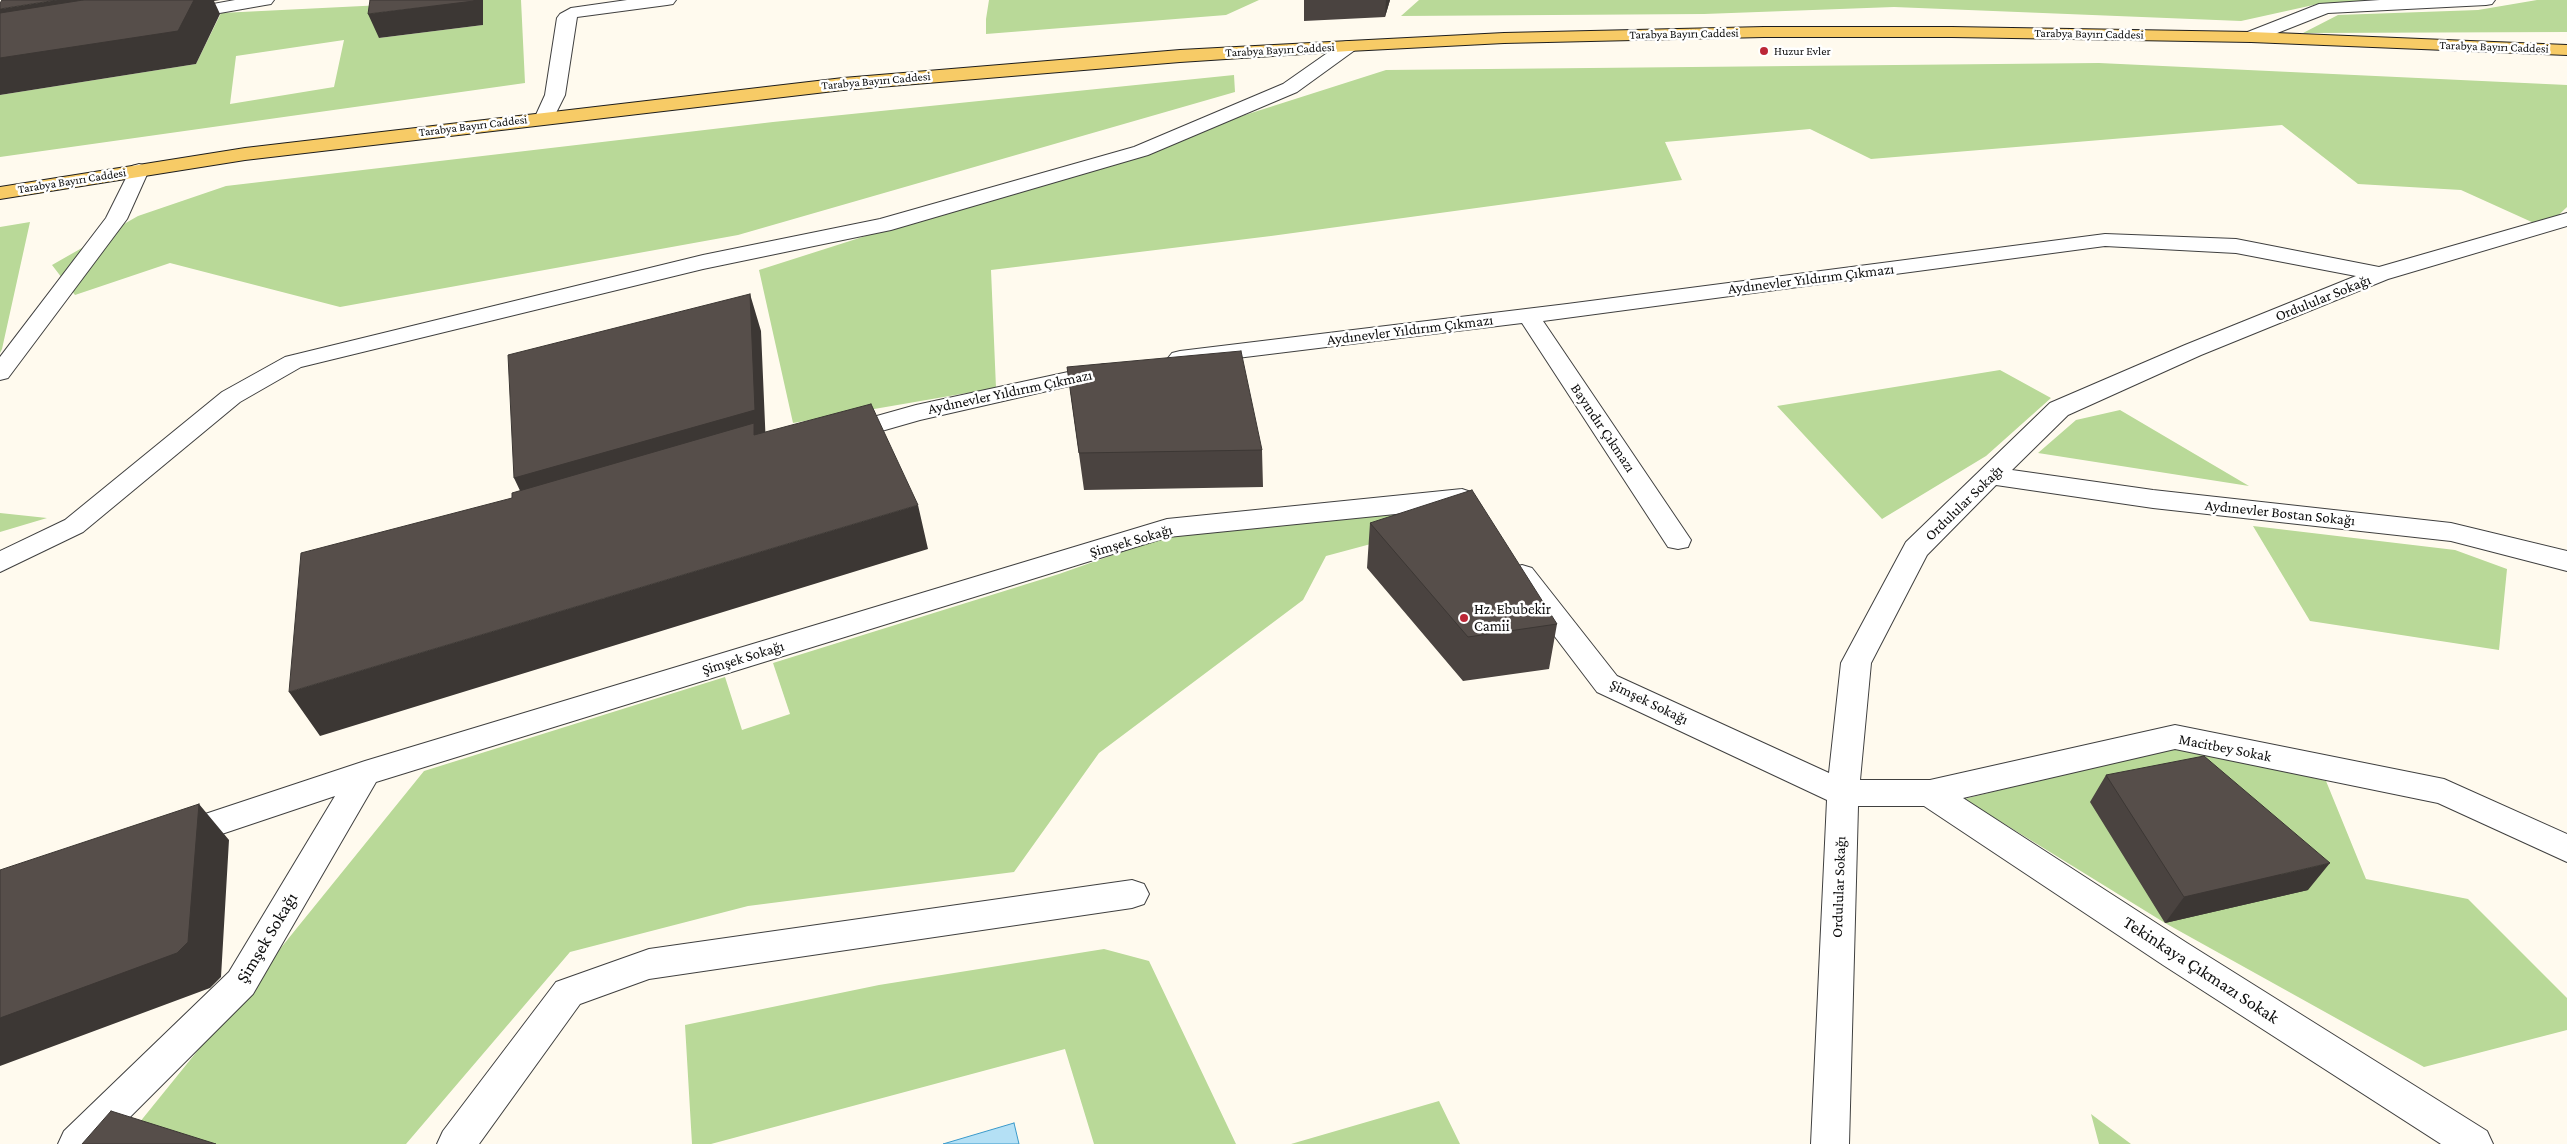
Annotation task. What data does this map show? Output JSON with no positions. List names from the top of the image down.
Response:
{
  "streets": {
    "main road": ["Tarabya Bayırı Caddesi"],
    "street": [
      "Aydınevler Yıldırım Çıkmazı",
      "Ordulular Sokağı",
      "Bayındır Çıkmazı",
      "Aydınevler Bostan Sokağı",
      "Şimşek Sokağı",
      "Macitbey Sokak",
      "Tekinkaya Çıkmazı Sokak"
    ]
  },
  "crossings": [
    ["Aydınevler Yıldırım Çıkmazı", "Ordulular Sokağı"],
    ["Aydınevler Yıldırım Çıkmazı", "Bayındır Çıkmazı"],
    ["Ordulular Sokağı", "Aydınevler Bostan Sokağı"],
    ["Ordulular Sokağı", "Şimşek Sokağı"],
    ["Ordulular Sokağı", "Macitbey Sokak"],
    ["Şimşek Sokağı", "Macitbey Sokak"],
    ["Macitbey Sokak", "Tekinkaya Çıkmazı Sokak"]
  ],
  "places": ["Huzur Evler", "Hz. Ebubekir Camii"]
}
